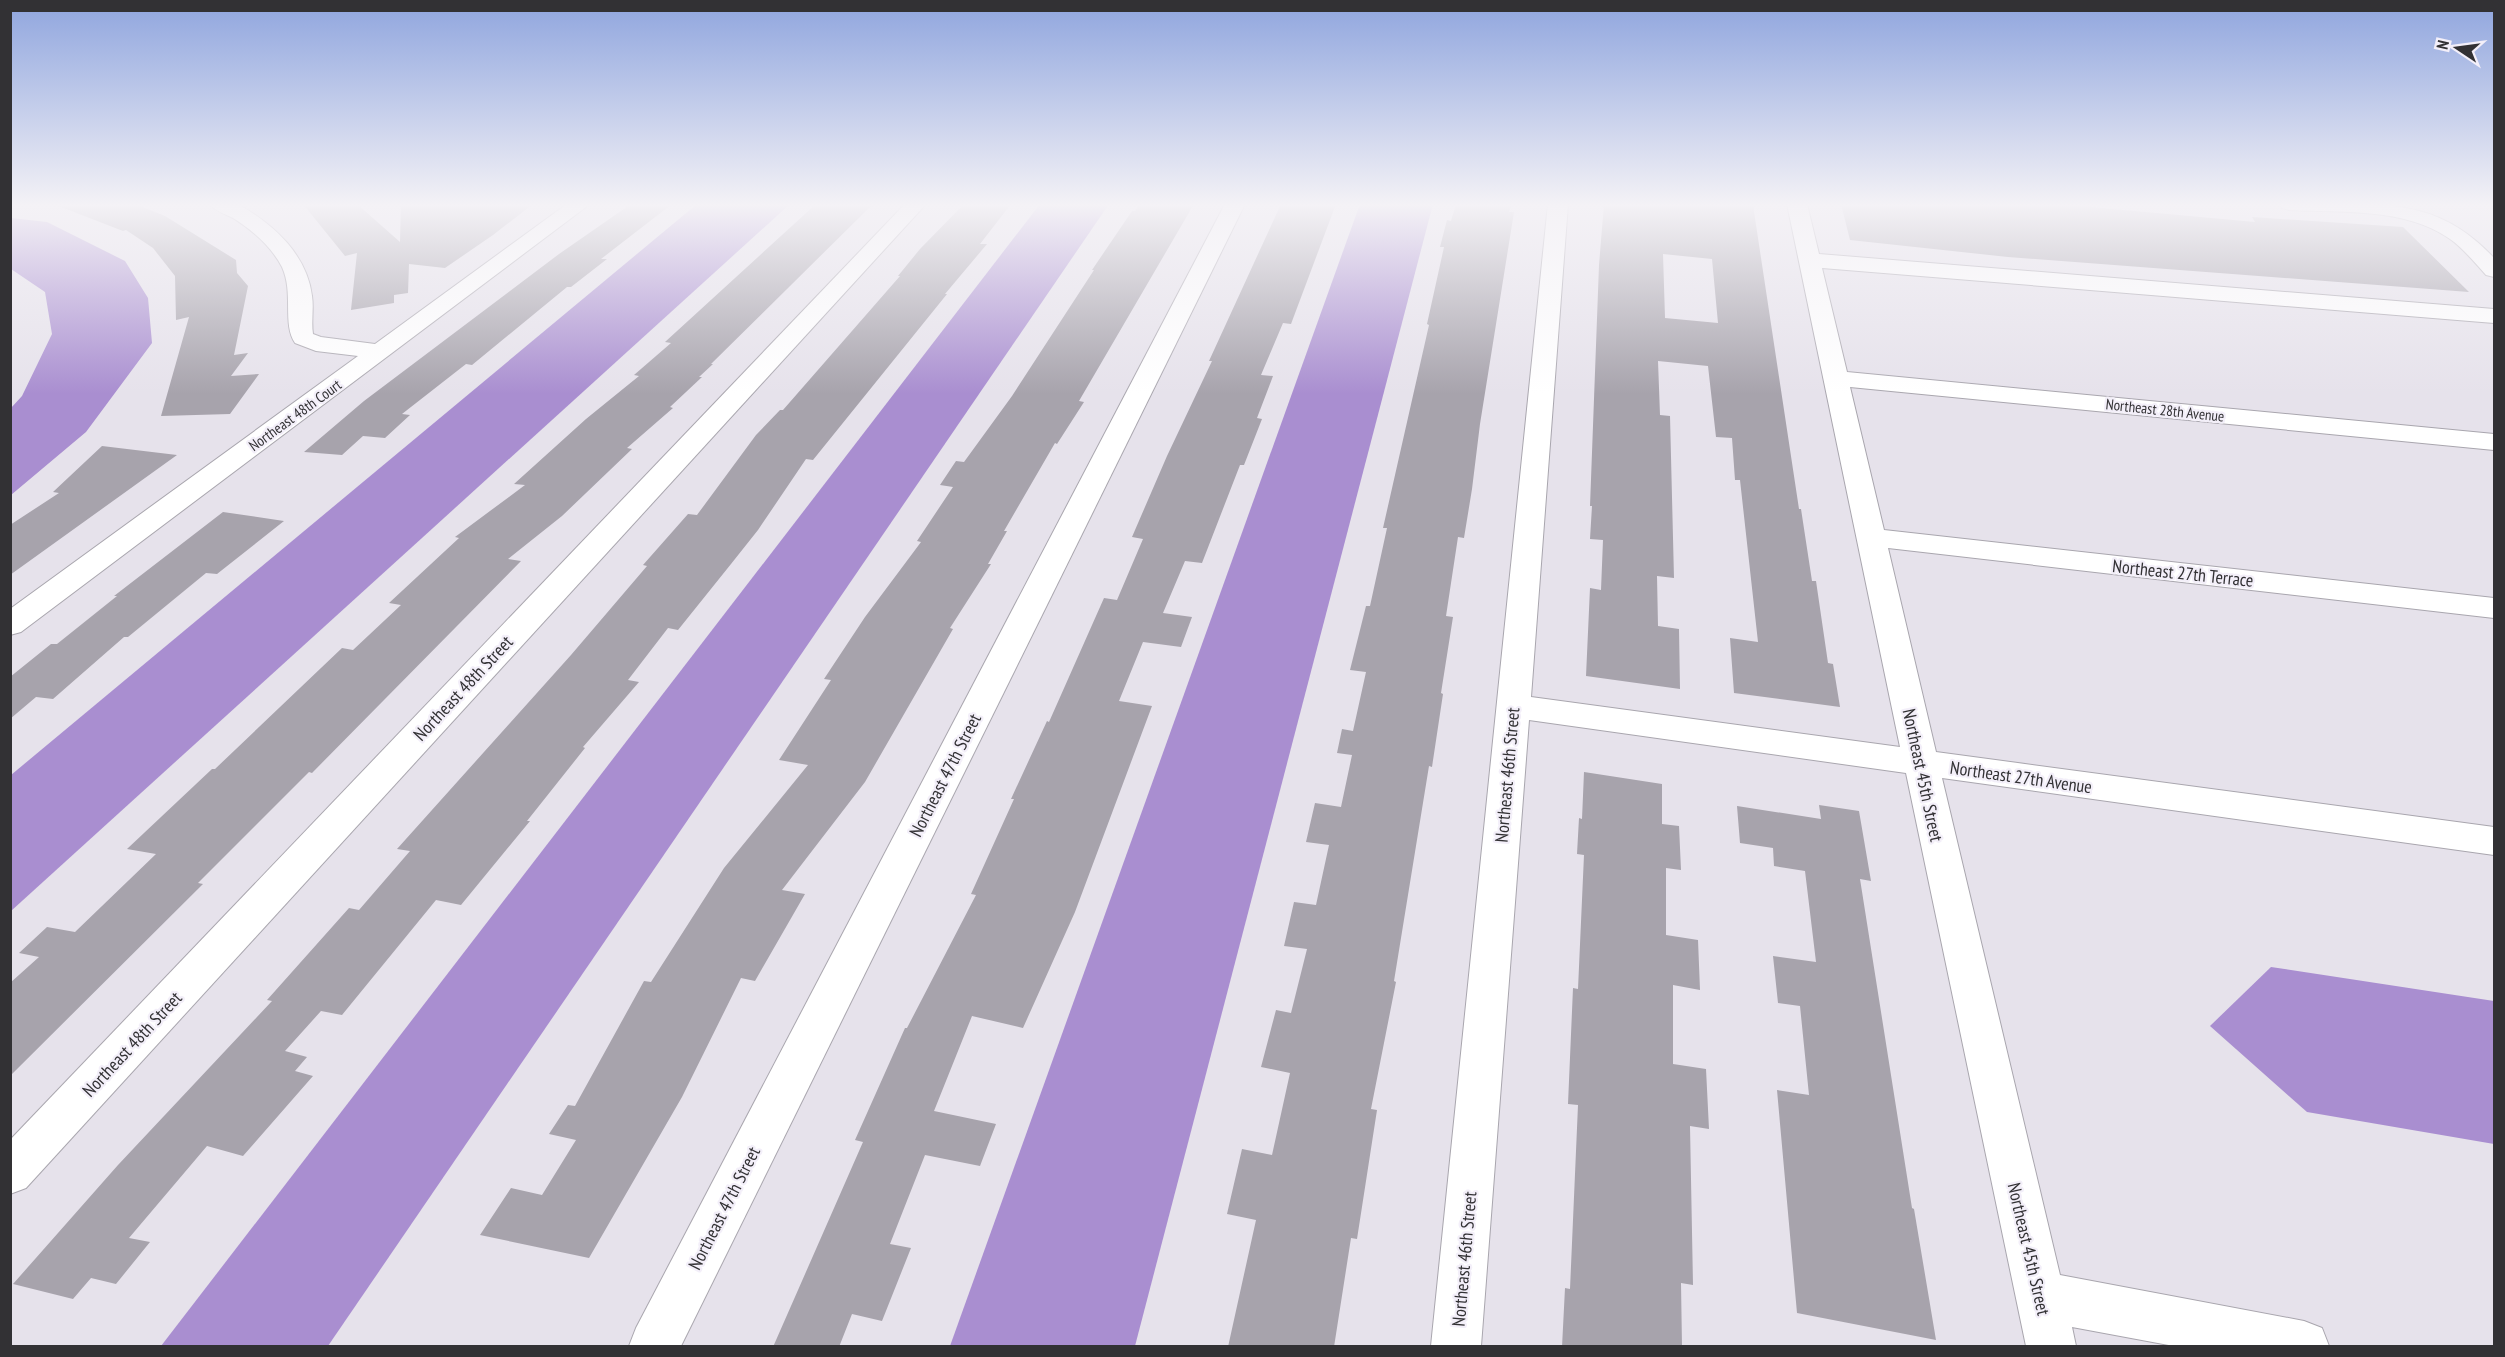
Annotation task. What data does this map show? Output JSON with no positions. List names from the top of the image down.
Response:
{
  "streets": {
    "street": [
      "Northeast 28th Avenue",
      "Northeast 48th Court",
      "Northeast 27th Terrace",
      "Northeast 48th Street",
      "Northeast 47th Street",
      "Northeast 46th Street",
      "Northeast 45th Street",
      "Northeast 27th Avenue"
    ]
  },
  "crossings": [
    ["Northeast 28th Avenue", "Northeast 45th Street"],
    ["Northeast 27th Terrace", "Northeast 45th Street"],
    ["Northeast 46th Street", "Northeast 27th Avenue"],
    ["Northeast 45th Street", "Northeast 27th Avenue"]
  ],
  "north": "left"
}
